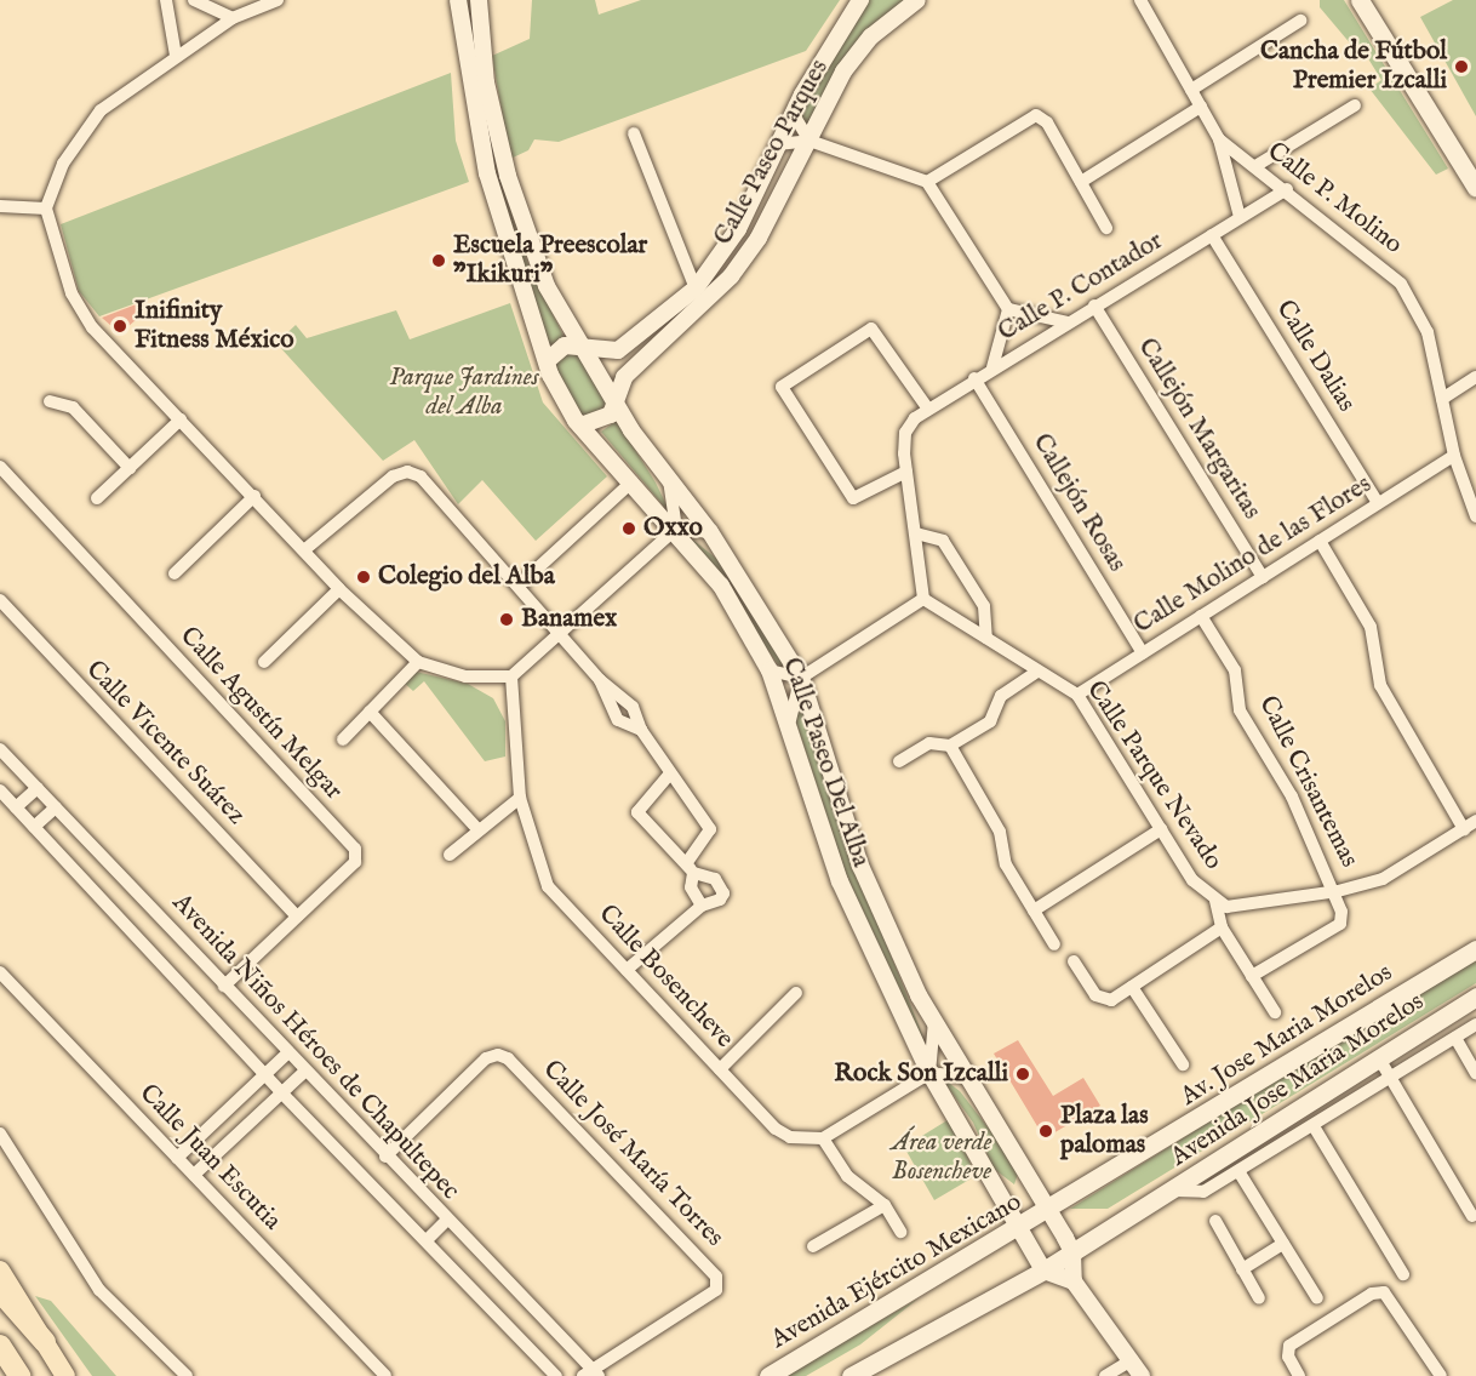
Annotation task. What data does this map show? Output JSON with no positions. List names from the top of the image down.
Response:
{
  "streets": {
    "main road": ["Av. Jose Maria Morelos", "Avenida Jose Maria Morelos", "Avenida Ejército Mexicano"],
    "street": [
      "Calle Paseo Parques",
      "Calle P. Molino",
      "Calle P. Contador",
      "Calle Dalias",
      "Callejón Margaritas",
      "Callejón Rosas",
      "Calle Molino de las Flores",
      "Calle Agustín Melgar",
      "Calle Vicente Suárez",
      "Calle Paseo Del Alba",
      "Calle Parque Nevado",
      "Calle Crisantemas",
      "Calle Bosencheve",
      "Avenida Niños Héroes de Chapultepec",
      "Calle José María Torres",
      "Calle Juan Escutia"
    ]
  },
  "crossings": [
    ["Calle Paseo Parques", "Calle Paseo Del Alba"],
    ["Calle P. Molino", "Calle P. Contador"],
    ["Calle P. Molino", "Calle Molino de las Flores"],
    ["Calle P. Contador", "Calle Dalias"],
    ["Calle P. Contador", "Callejón Margaritas"],
    ["Calle P. Contador", "Callejón Rosas"],
    ["Calle Dalias", "Calle Molino de las Flores"],
    ["Callejón Margaritas", "Calle Molino de las Flores"],
    ["Callejón Rosas", "Calle Molino de las Flores"],
    ["Calle Molino de las Flores", "Calle Parque Nevado"],
    ["Calle Molino de las Flores", "Calle Crisantemas"],
    ["Calle Agustín Melgar", "Calle Vicente Suárez"],
    ["Calle Agustín Melgar", "Avenida Niños Héroes de Chapultepec"],
    ["Calle Paseo Del Alba", "Av. Jose Maria Morelos"],
    ["Calle Paseo Del Alba", "Avenida Jose Maria Morelos"],
    ["Calle Paseo Del Alba", "Avenida Ejército Mexicano"],
    ["Calle Parque Nevado", "Calle Crisantemas"],
    ["Av. Jose Maria Morelos", "Avenida Ejército Mexicano"],
    ["Avenida Niños Héroes de Chapultepec", "Calle José María Torres"]
  ],
  "parks": ["Parque Jardines del Alba", "Área verde Bosencheve"],
  "places": [
    "Cancha de Fútbol Premier Izcalli",
    "Escuela Preescolar \"Ikikuri\"",
    "Inifinity Fitness México",
    "Oxxo",
    "Colegio del Alba",
    "Banamex",
    "Rock Son Izcalli",
    "Plaza las palomas"
  ]
}
